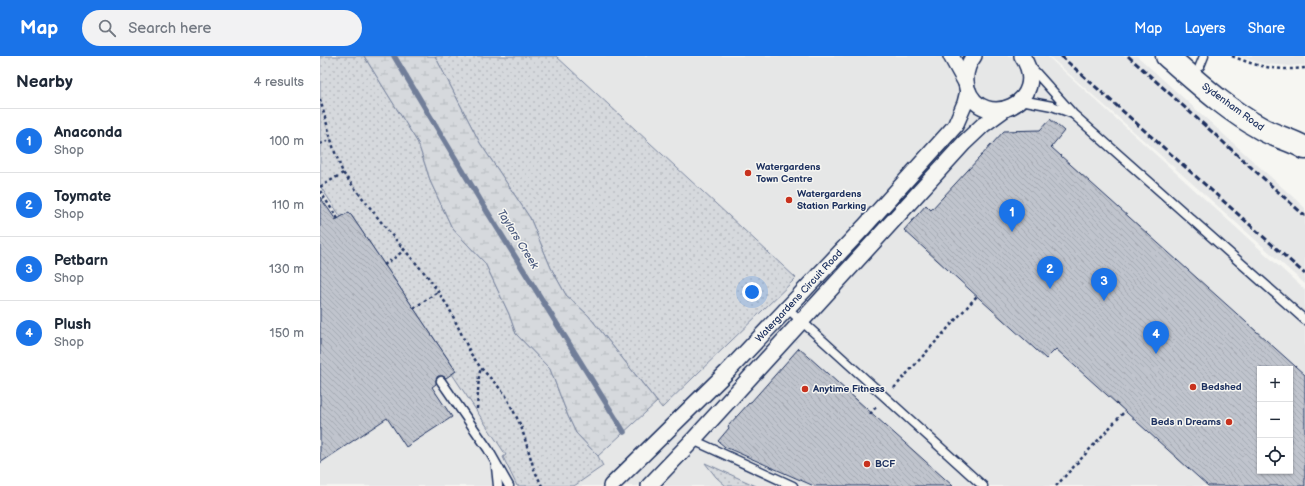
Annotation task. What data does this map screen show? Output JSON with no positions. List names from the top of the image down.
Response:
{
  "streets": {
    "street": ["Sydenham Road", "Watergardens Circuit Road"]
  },
  "water": ["Taylors Creek"],
  "places": [
    "Watergardens Town Centre",
    "Watergardens Station Parking",
    "Bedshed",
    "Anytime Fitness",
    "Beds n Dreams",
    "BCF"
  ],
  "page": {
    "header": "Map",
    "search": "Search here",
    "nav": ["Map", "Layers", "Share"],
    "heading": ["Nearby", "4 results"],
    "list": [
      {
        "mark": "1",
        "name": "Anaconda",
        "note": "Shop",
        "value": "100 m"
      },
      {
        "mark": "2",
        "name": "Toymate",
        "note": "Shop",
        "value": "110 m"
      },
      {
        "mark": "3",
        "name": "Petbarn",
        "note": "Shop",
        "value": "130 m"
      },
      {
        "mark": "4",
        "name": "Plush",
        "note": "Shop",
        "value": "150 m"
      }
    ],
    "pins": [
      "1",
      "2",
      "3",
      "4"
    ],
    "map_buttons": ["+", "−"]
  }
}
